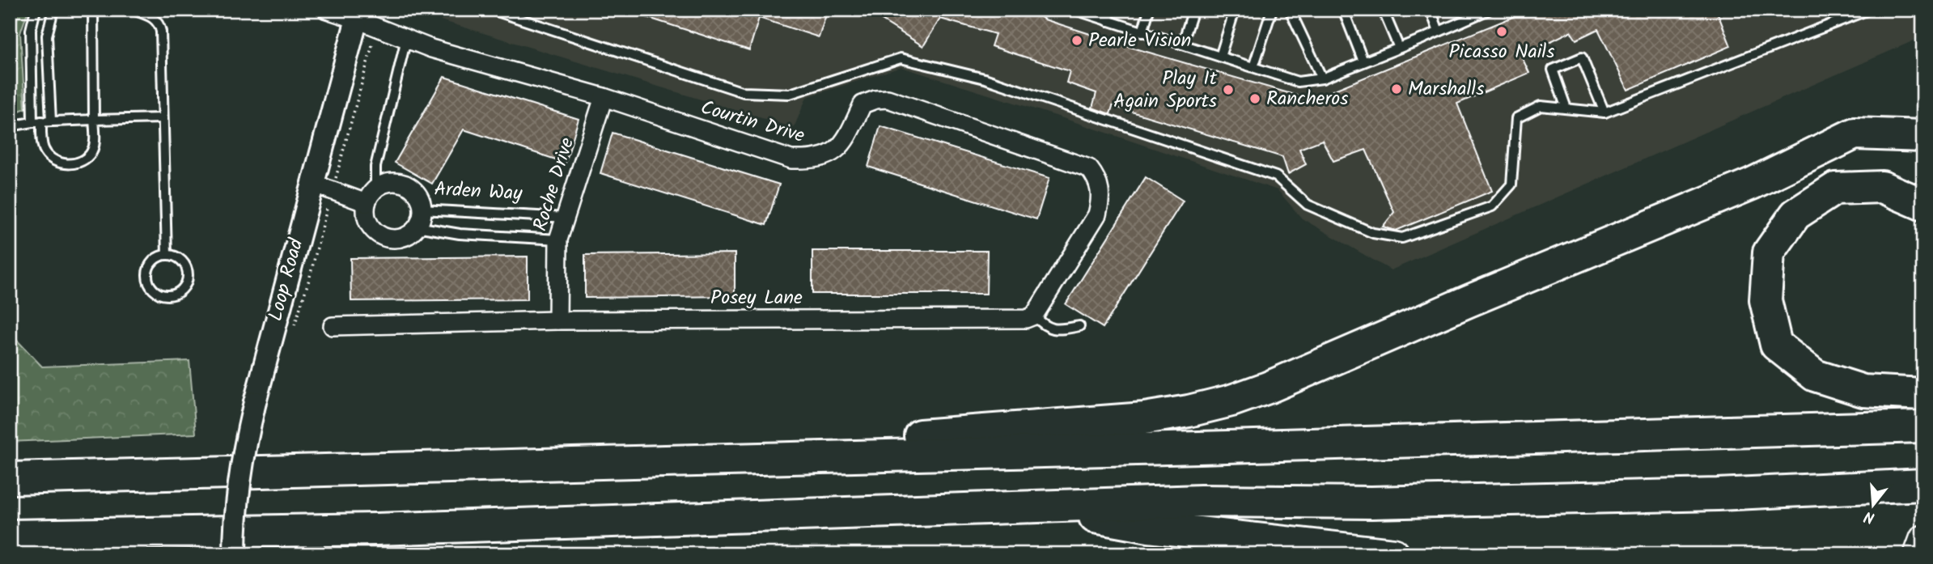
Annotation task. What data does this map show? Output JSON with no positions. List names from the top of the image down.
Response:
{
  "streets": {
    "street": [
      "Courtin Drive",
      "Roche Drive",
      "Arden Way",
      "Loop Road",
      "Posey Lane"
    ]
  },
  "crossings": [
    ["Courtin Drive", "Roche Drive"],
    ["Courtin Drive", "Loop Road"],
    ["Courtin Drive", "Posey Lane"],
    ["Roche Drive", "Arden Way"],
    ["Roche Drive", "Posey Lane"]
  ],
  "places": [
    "Picasso Nails",
    "Pearle Vision",
    "Marshalls",
    "Play It Again Sports",
    "Rancheros"
  ],
  "north": "bottom"
}
